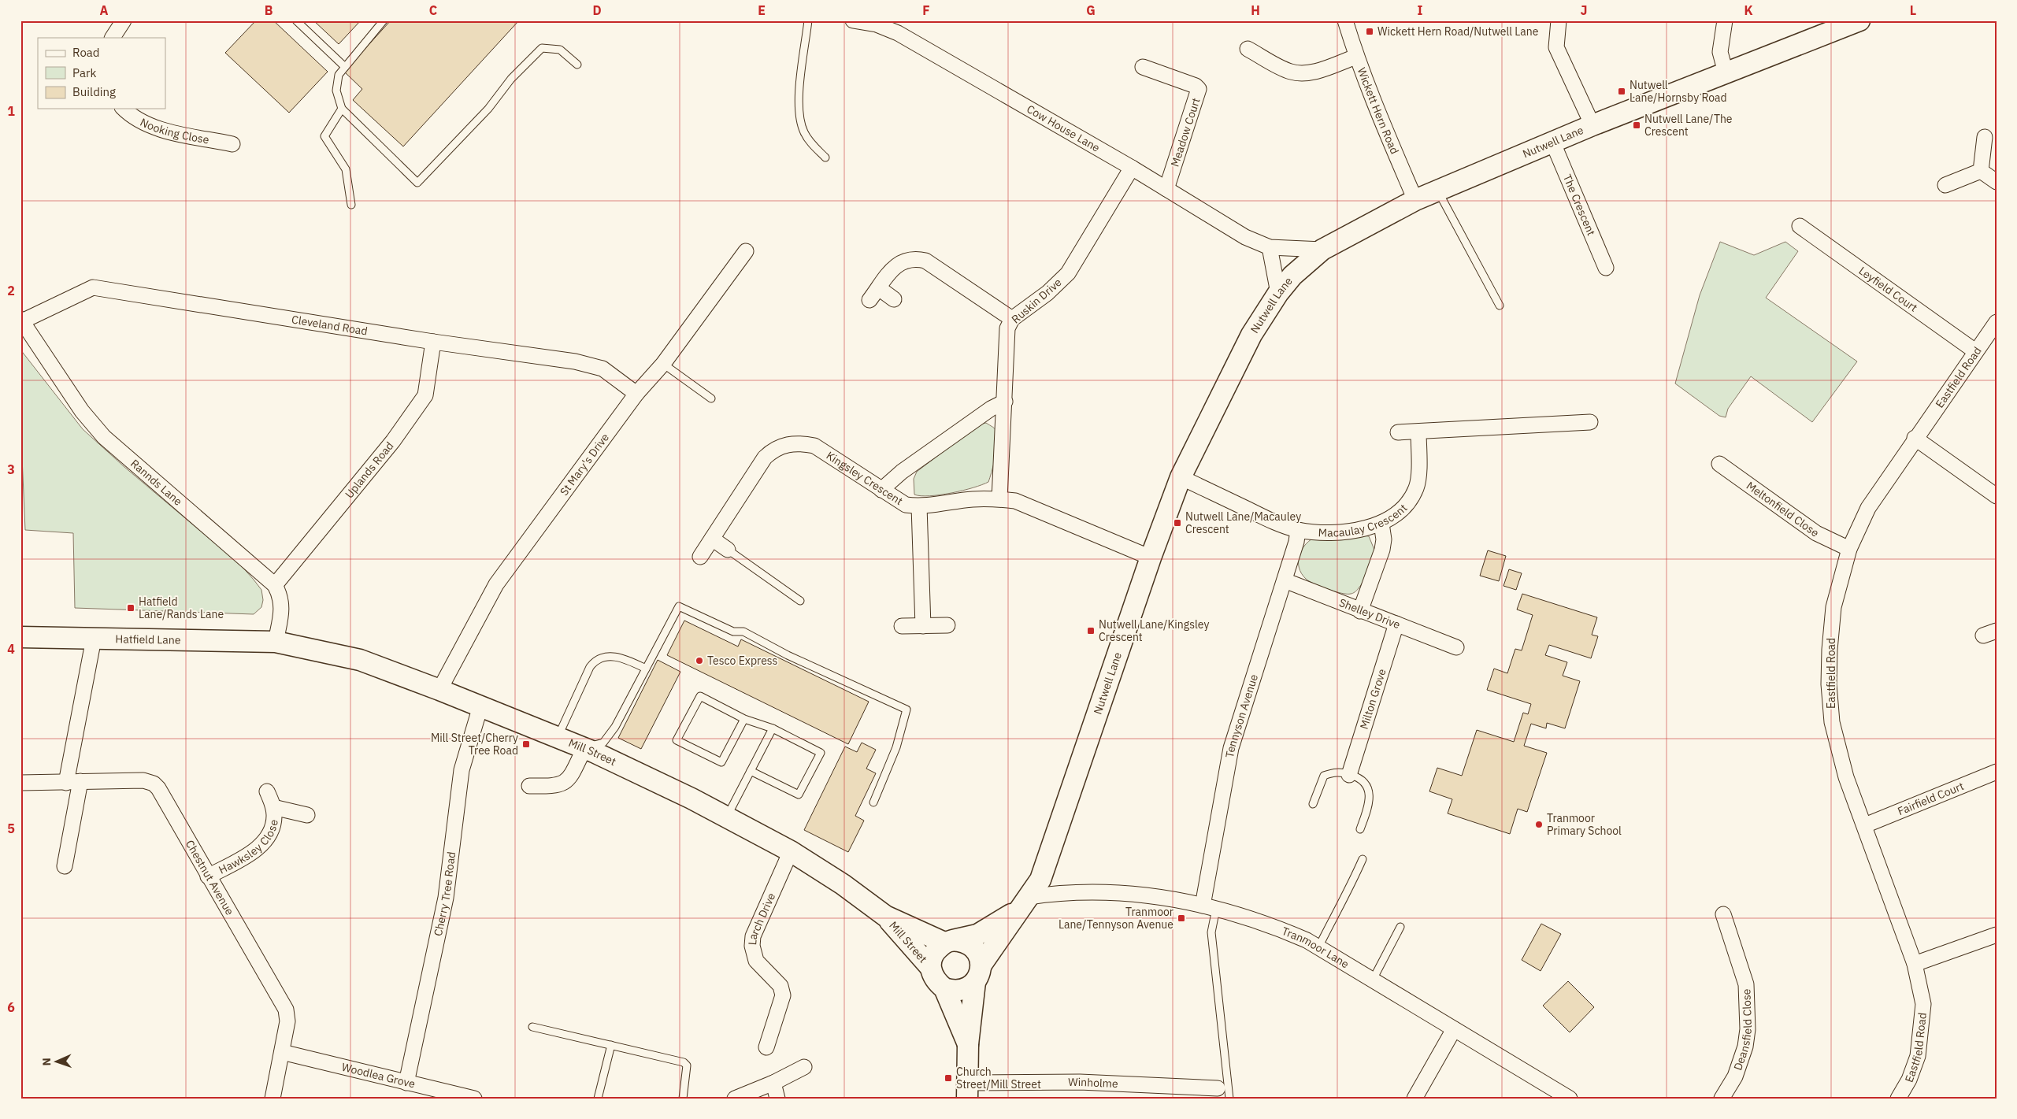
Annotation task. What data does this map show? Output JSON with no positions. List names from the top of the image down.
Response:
{
  "streets": {
    "street": [
      "Wickett Hern Road",
      "Cow House Lane",
      "Nooking Close",
      "Meadow Court",
      "Nutwell Lane",
      "The Crescent",
      "Leyfield Court",
      "Ruskin Drive",
      "Cleveland Road",
      "Eastfield Road",
      "St Mary's Drive",
      "Uplands Road",
      "Kingsley Crescent",
      "Rannds Lane",
      "Meltonfield Close",
      "Macaulay Crescent",
      "Shelley Drive",
      "Hatfield Lane",
      "Milton Grove",
      "Tennyson Avenue",
      "Mill Street",
      "Fairfield Court",
      "Hawksley Close",
      "Chestnut Avenue",
      "Cherry Tree Road",
      "Larch Drive",
      "Tranmoor Lane",
      "Deansfield Close",
      "Woodlea Grove",
      "Winholme"
    ]
  },
  "crossings": [
    ["Wickett Hern Road", "Nutwell Lane"],
    ["Cow House Lane", "Meadow Court"],
    ["Cow House Lane", "Nutwell Lane"],
    ["Cow House Lane", "Ruskin Drive"],
    ["Nutwell Lane", "The Crescent"],
    ["Nutwell Lane", "Kingsley Crescent"],
    ["Nutwell Lane", "Macaulay Crescent"],
    ["Nutwell Lane", "Mill Street"],
    ["Nutwell Lane", "Tranmoor Lane"],
    ["Leyfield Court", "Eastfield Road"],
    ["Ruskin Drive", "Kingsley Crescent"],
    ["Cleveland Road", "St Mary's Drive"],
    ["Cleveland Road", "Uplands Road"],
    ["Cleveland Road", "Rannds Lane"],
    ["Eastfield Road", "Meltonfield Close"],
    ["Eastfield Road", "Fairfield Court"],
    ["St Mary's Drive", "Mill Street"],
    ["Uplands Road", "Rannds Lane"],
    ["Macaulay Crescent", "Tennyson Avenue"],
    ["Shelley Drive", "Milton Grove"],
    ["Shelley Drive", "Tennyson Avenue"],
    ["Hatfield Lane", "Mill Street"],
    ["Tennyson Avenue", "Tranmoor Lane"],
    ["Mill Street", "Cherry Tree Road"],
    ["Mill Street", "Larch Drive"],
    ["Hawksley Close", "Chestnut Avenue"],
    ["Chestnut Avenue", "Woodlea Grove"],
    ["Cherry Tree Road", "Woodlea Grove"]
  ],
  "places": {
    "transit": [
      "Wickett Hern Road/Nutwell Lane",
      "Nutwell Lane/Hornsby Road",
      "Nutwell Lane/The Crescent",
      "Nutwell Lane/Macauley Crescent",
      "Hatfield Lane/Rands Lane",
      "Nutwell Lane/Kingsley Crescent",
      "Mill Street/Cherry Tree Road",
      "Tranmoor Lane/Tennyson Avenue",
      "Church Street/Mill Street"
    ],
    "other": ["Tesco Express", "Tranmoor Primary School"]
  },
  "legend": ["Road", "Park", "Building"],
  "north": "left",
  "grid": {
    "columns": [
      "A",
      "B",
      "C",
      "D",
      "E",
      "F",
      "G",
      "H",
      "I",
      "J",
      "K",
      "L"
    ],
    "rows": [
      "1",
      "2",
      "3",
      "4",
      "5",
      "6"
    ]
  }
}
